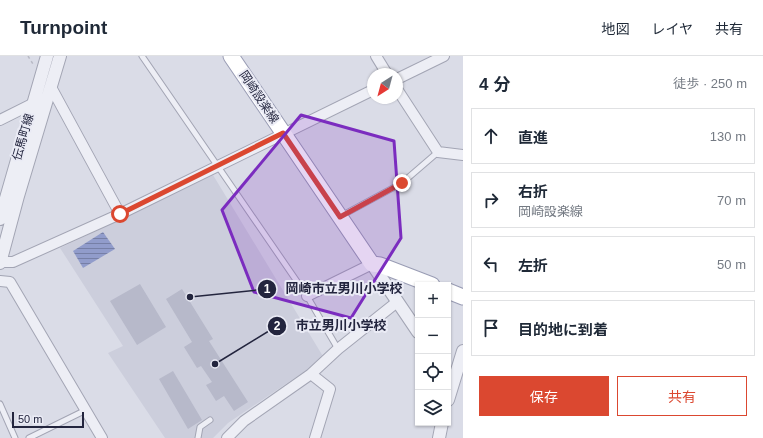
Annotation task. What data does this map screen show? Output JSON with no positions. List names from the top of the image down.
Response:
{
  "streets": {
    "main road": ["岡崎設楽線"],
    "street": ["伝馬町線"]
  },
  "places": ["岡崎市立男川小学校", "市立男川小学校"],
  "scale_bar": "50 m",
  "north": "bottom left",
  "page": {
    "header": "Turnpoint",
    "nav": ["地図", "レイヤ", "共有"],
    "heading": ["4 分", "徒歩 · 250 m"],
    "list": [
      ["直進", "130 m"],
      ["右折", "岡崎設楽線", "70 m"],
      ["左折", "50 m"],
      "目的地に到着"
    ],
    "map_buttons": ["+", "−"],
    "buttons": ["保存", "共有"],
    "scale": "50 m"
  }
}
